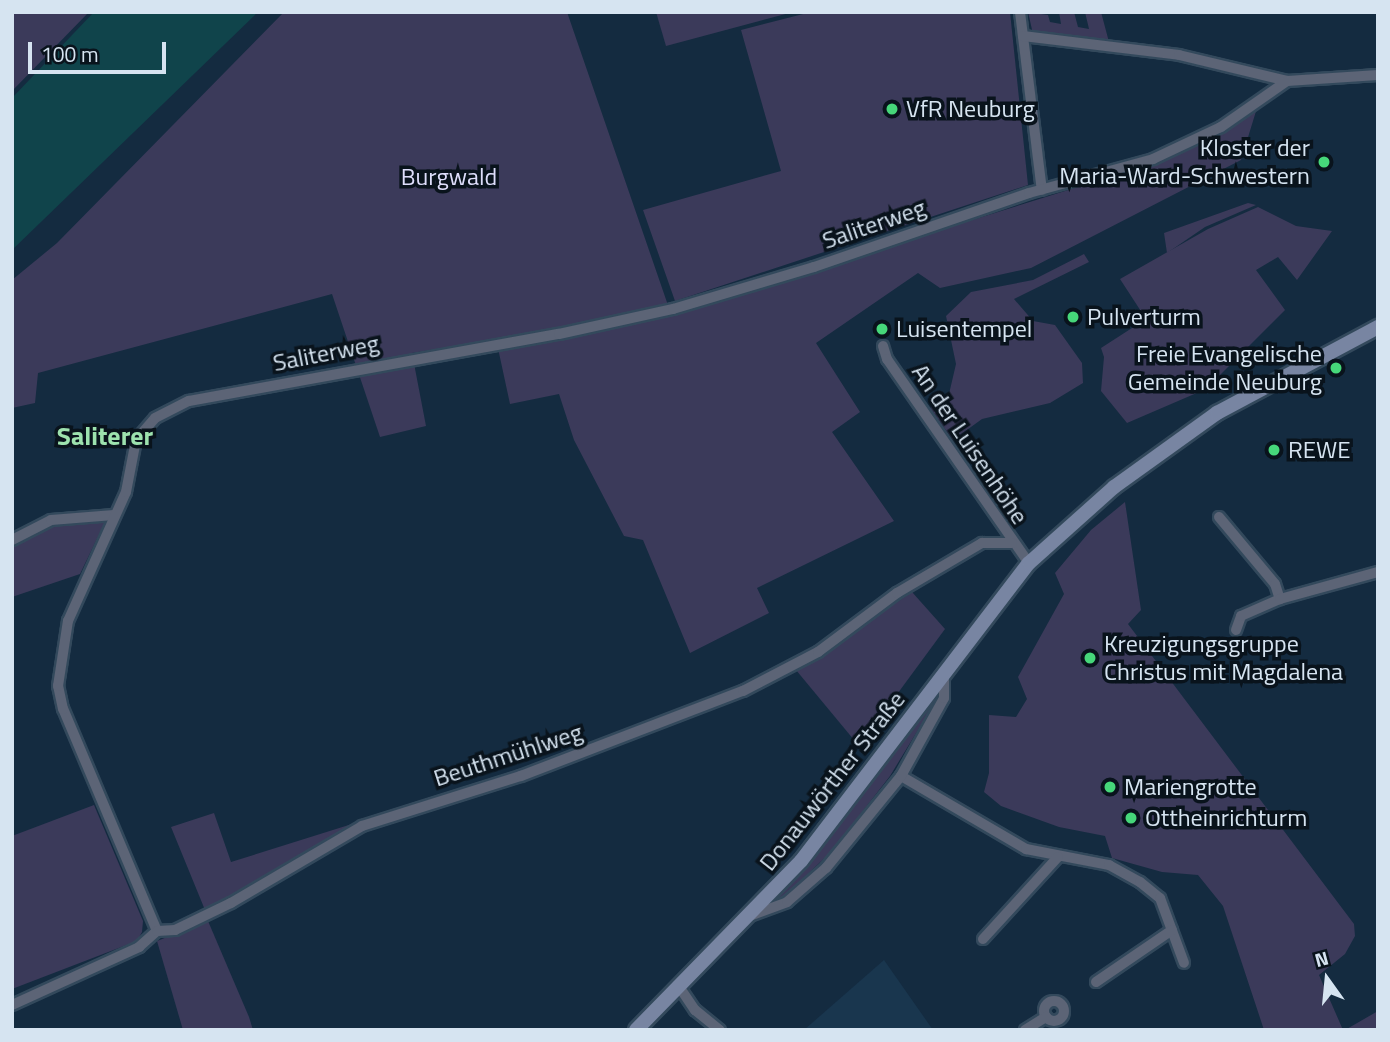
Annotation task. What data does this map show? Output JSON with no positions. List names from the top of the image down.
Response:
{
  "streets": {
    "main road": ["Donauwörther Straße"],
    "street": ["Saliterweg", "An der Luisenhöhe", "Beuthmühlweg"]
  },
  "crossings": [
    ["Saliterweg", "Beuthmühlweg"],
    ["An der Luisenhöhe", "Beuthmühlweg"],
    ["An der Luisenhöhe", "Donauwörther Straße"]
  ],
  "districts": ["Saliterer"],
  "parks": ["Burgwald"],
  "places": [
    "VfR Neuburg",
    "Kloster der Maria-Ward-Schwestern",
    "Pulverturm",
    "Luisentempel",
    "Freie Evangelische Gemeinde Neuburg",
    "REWE",
    "Kreuzigungsgruppe Christus mit Magdalena",
    "Mariengrotte",
    "Ottheinrichturm"
  ],
  "scale_bar": "100 m",
  "north": "top"
}
